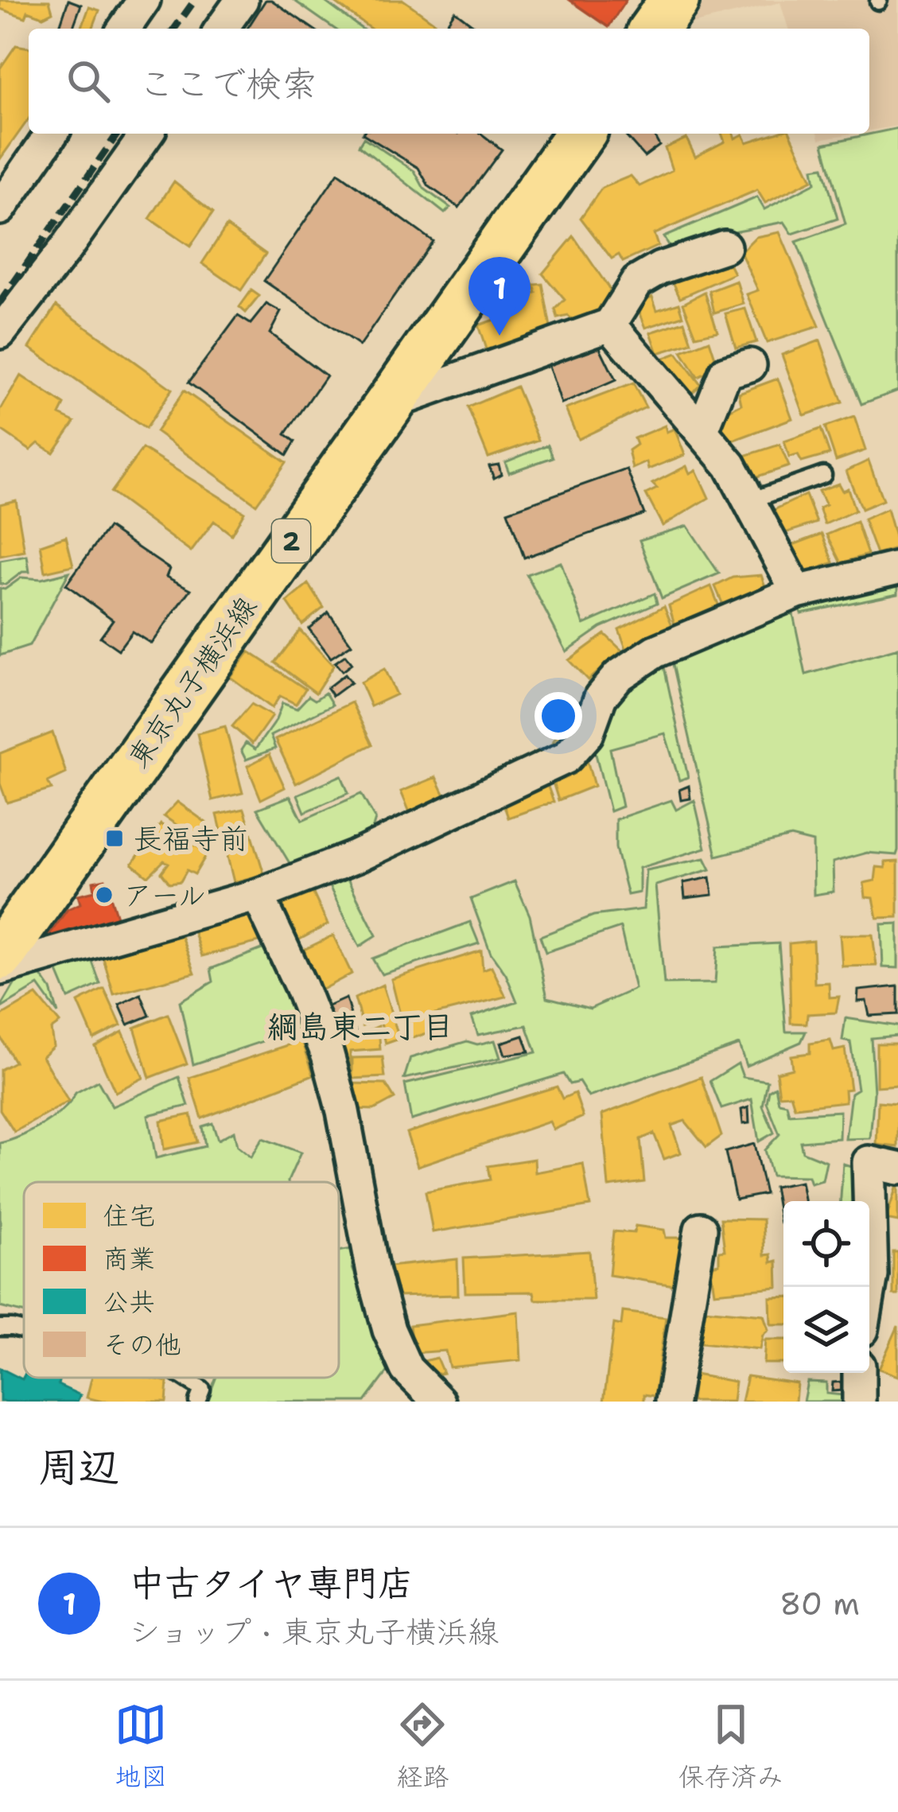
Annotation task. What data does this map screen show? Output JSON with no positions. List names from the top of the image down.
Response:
{
  "streets": {
    "main road": ["2", "東京丸子横浜線"]
  },
  "districts": ["綱島東二丁目"],
  "places": {
    "transit": ["長福寺前"],
    "other": ["アール"]
  },
  "legend": [
    "住宅",
    "商業",
    "公共",
    "その他"
  ],
  "page": {
    "search": "ここで検索",
    "pins": "1",
    "heading": "周辺",
    "list": [
      {
        "mark": "1",
        "name": "中古タイヤ専門店",
        "note": "ショップ · 東京丸子横浜線",
        "value": "80 m"
      }
    ],
    "nav": ["地図", "経路", "保存済み"]
  }
}
